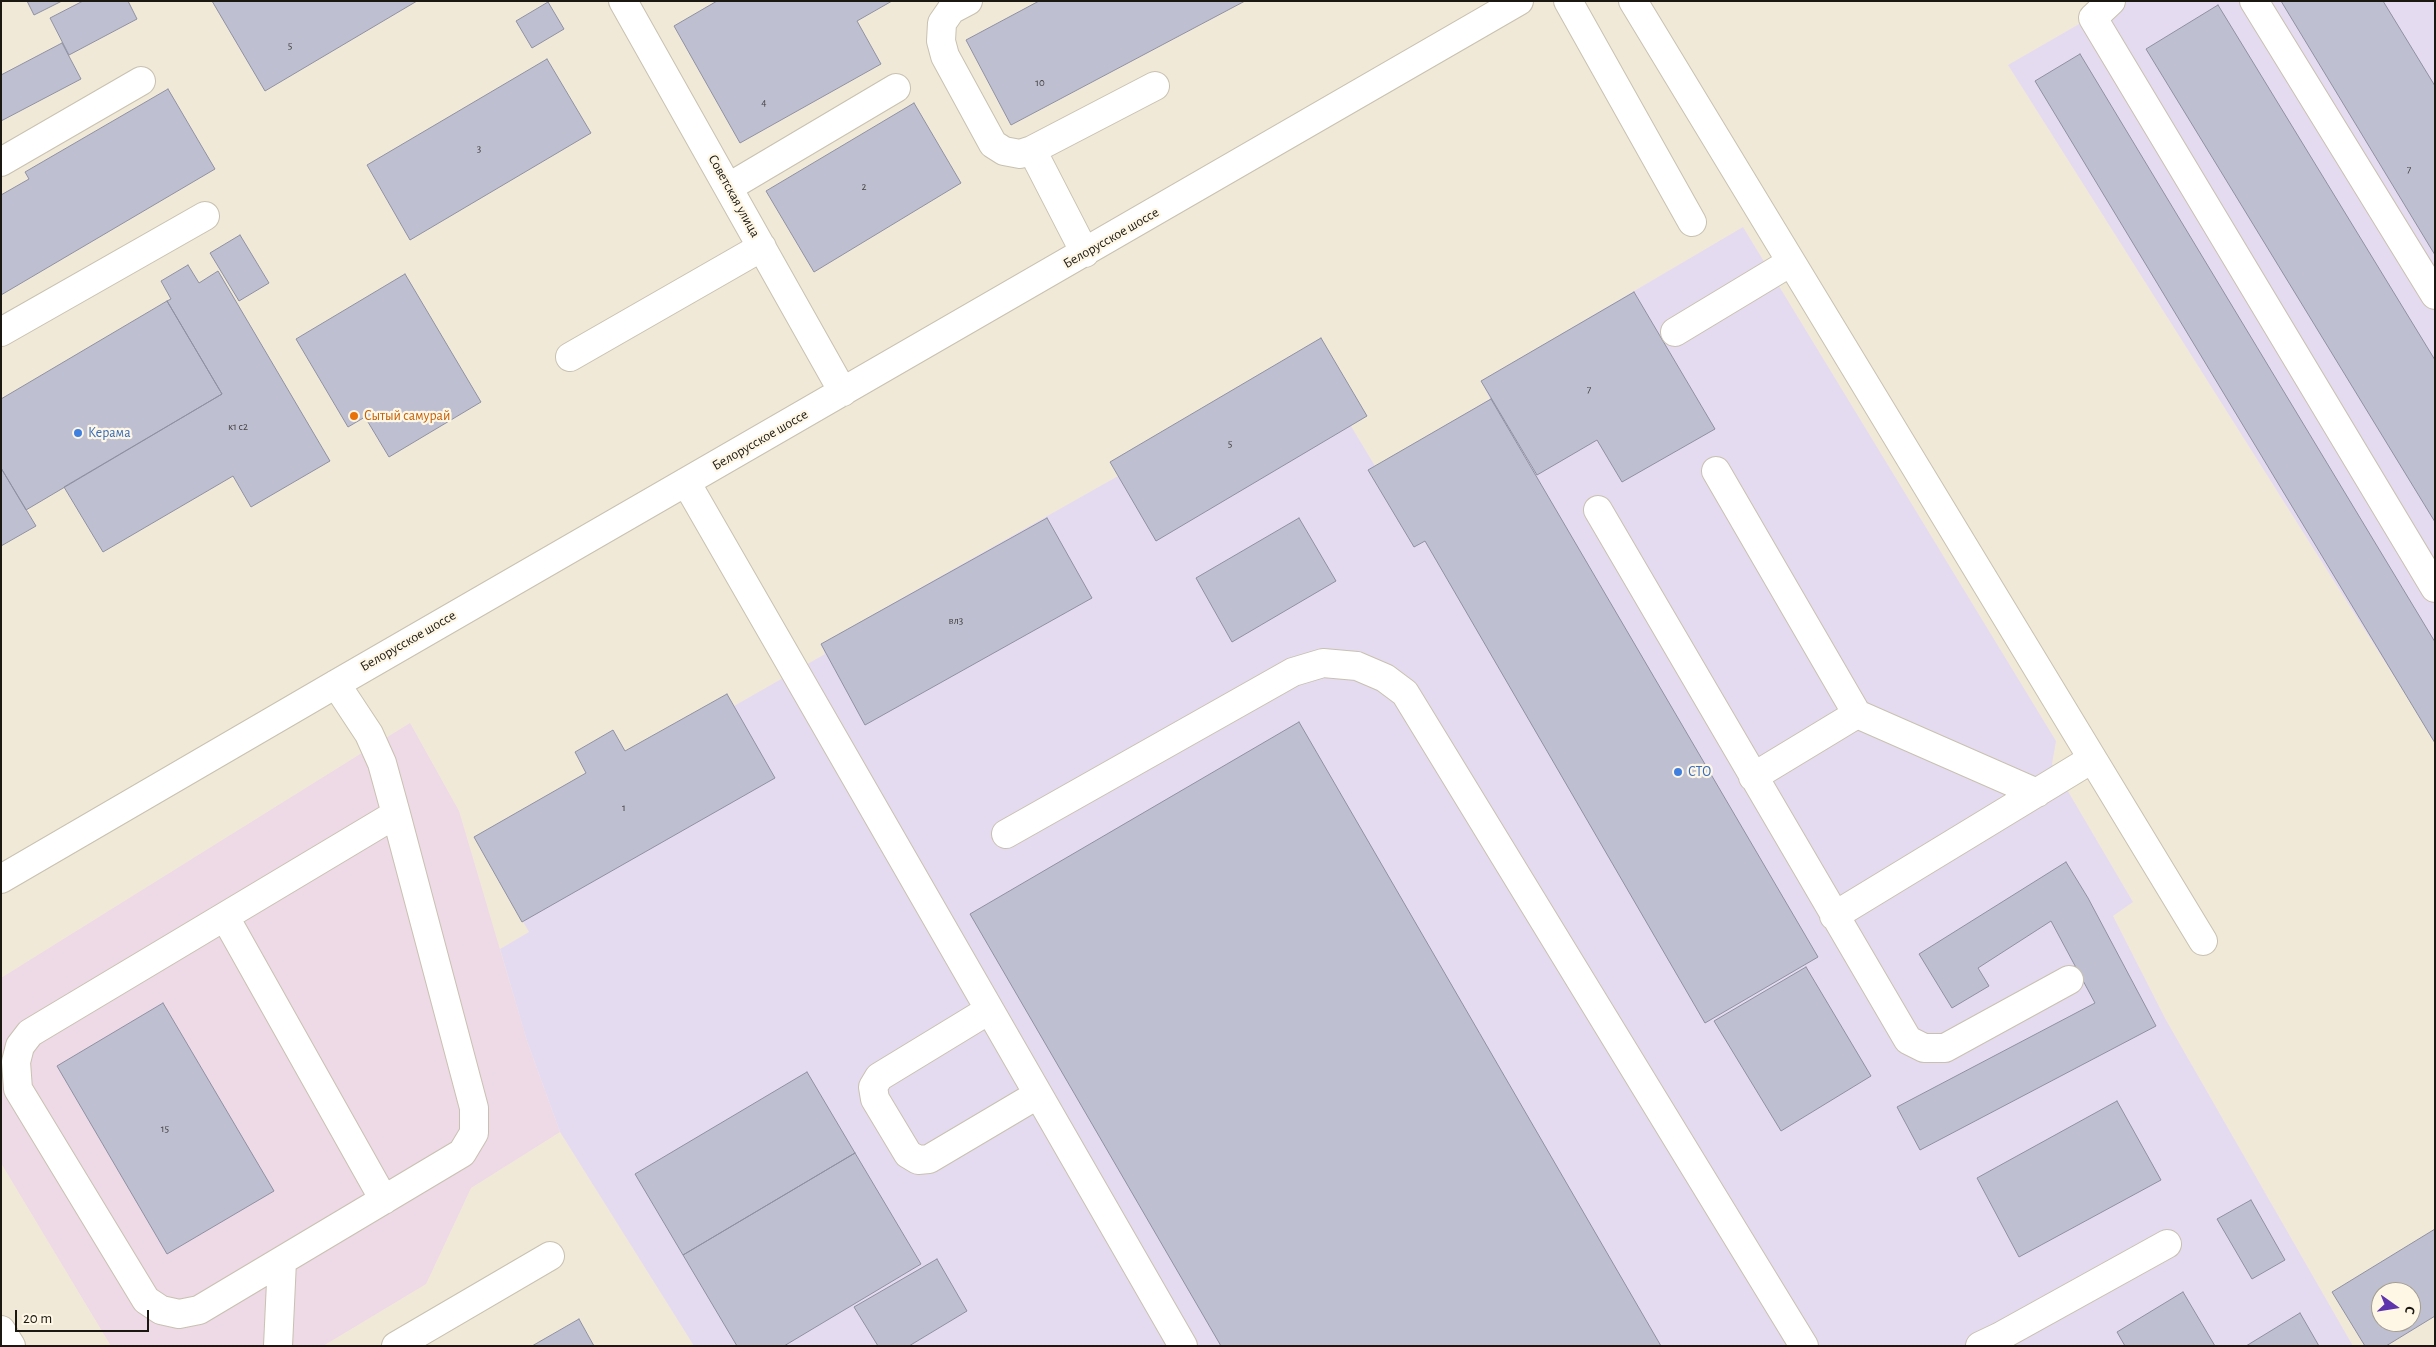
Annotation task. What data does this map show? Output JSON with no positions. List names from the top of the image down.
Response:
{
  "streets": {
    "street": ["Советская улица", "Белорусское шоссе"]
  },
  "crossings": [
    ["Советская улица", "Белорусское шоссе"]
  ],
  "places": ["Сытый самурай", "Керама", "СТО"],
  "house_numbers": [
    "5",
    "10",
    "4",
    "3",
    "7",
    "2",
    "7",
    "к1 с2",
    "5",
    "вл3",
    "1",
    "15"
  ],
  "scale_bar": "20 m",
  "north": "right"
}
